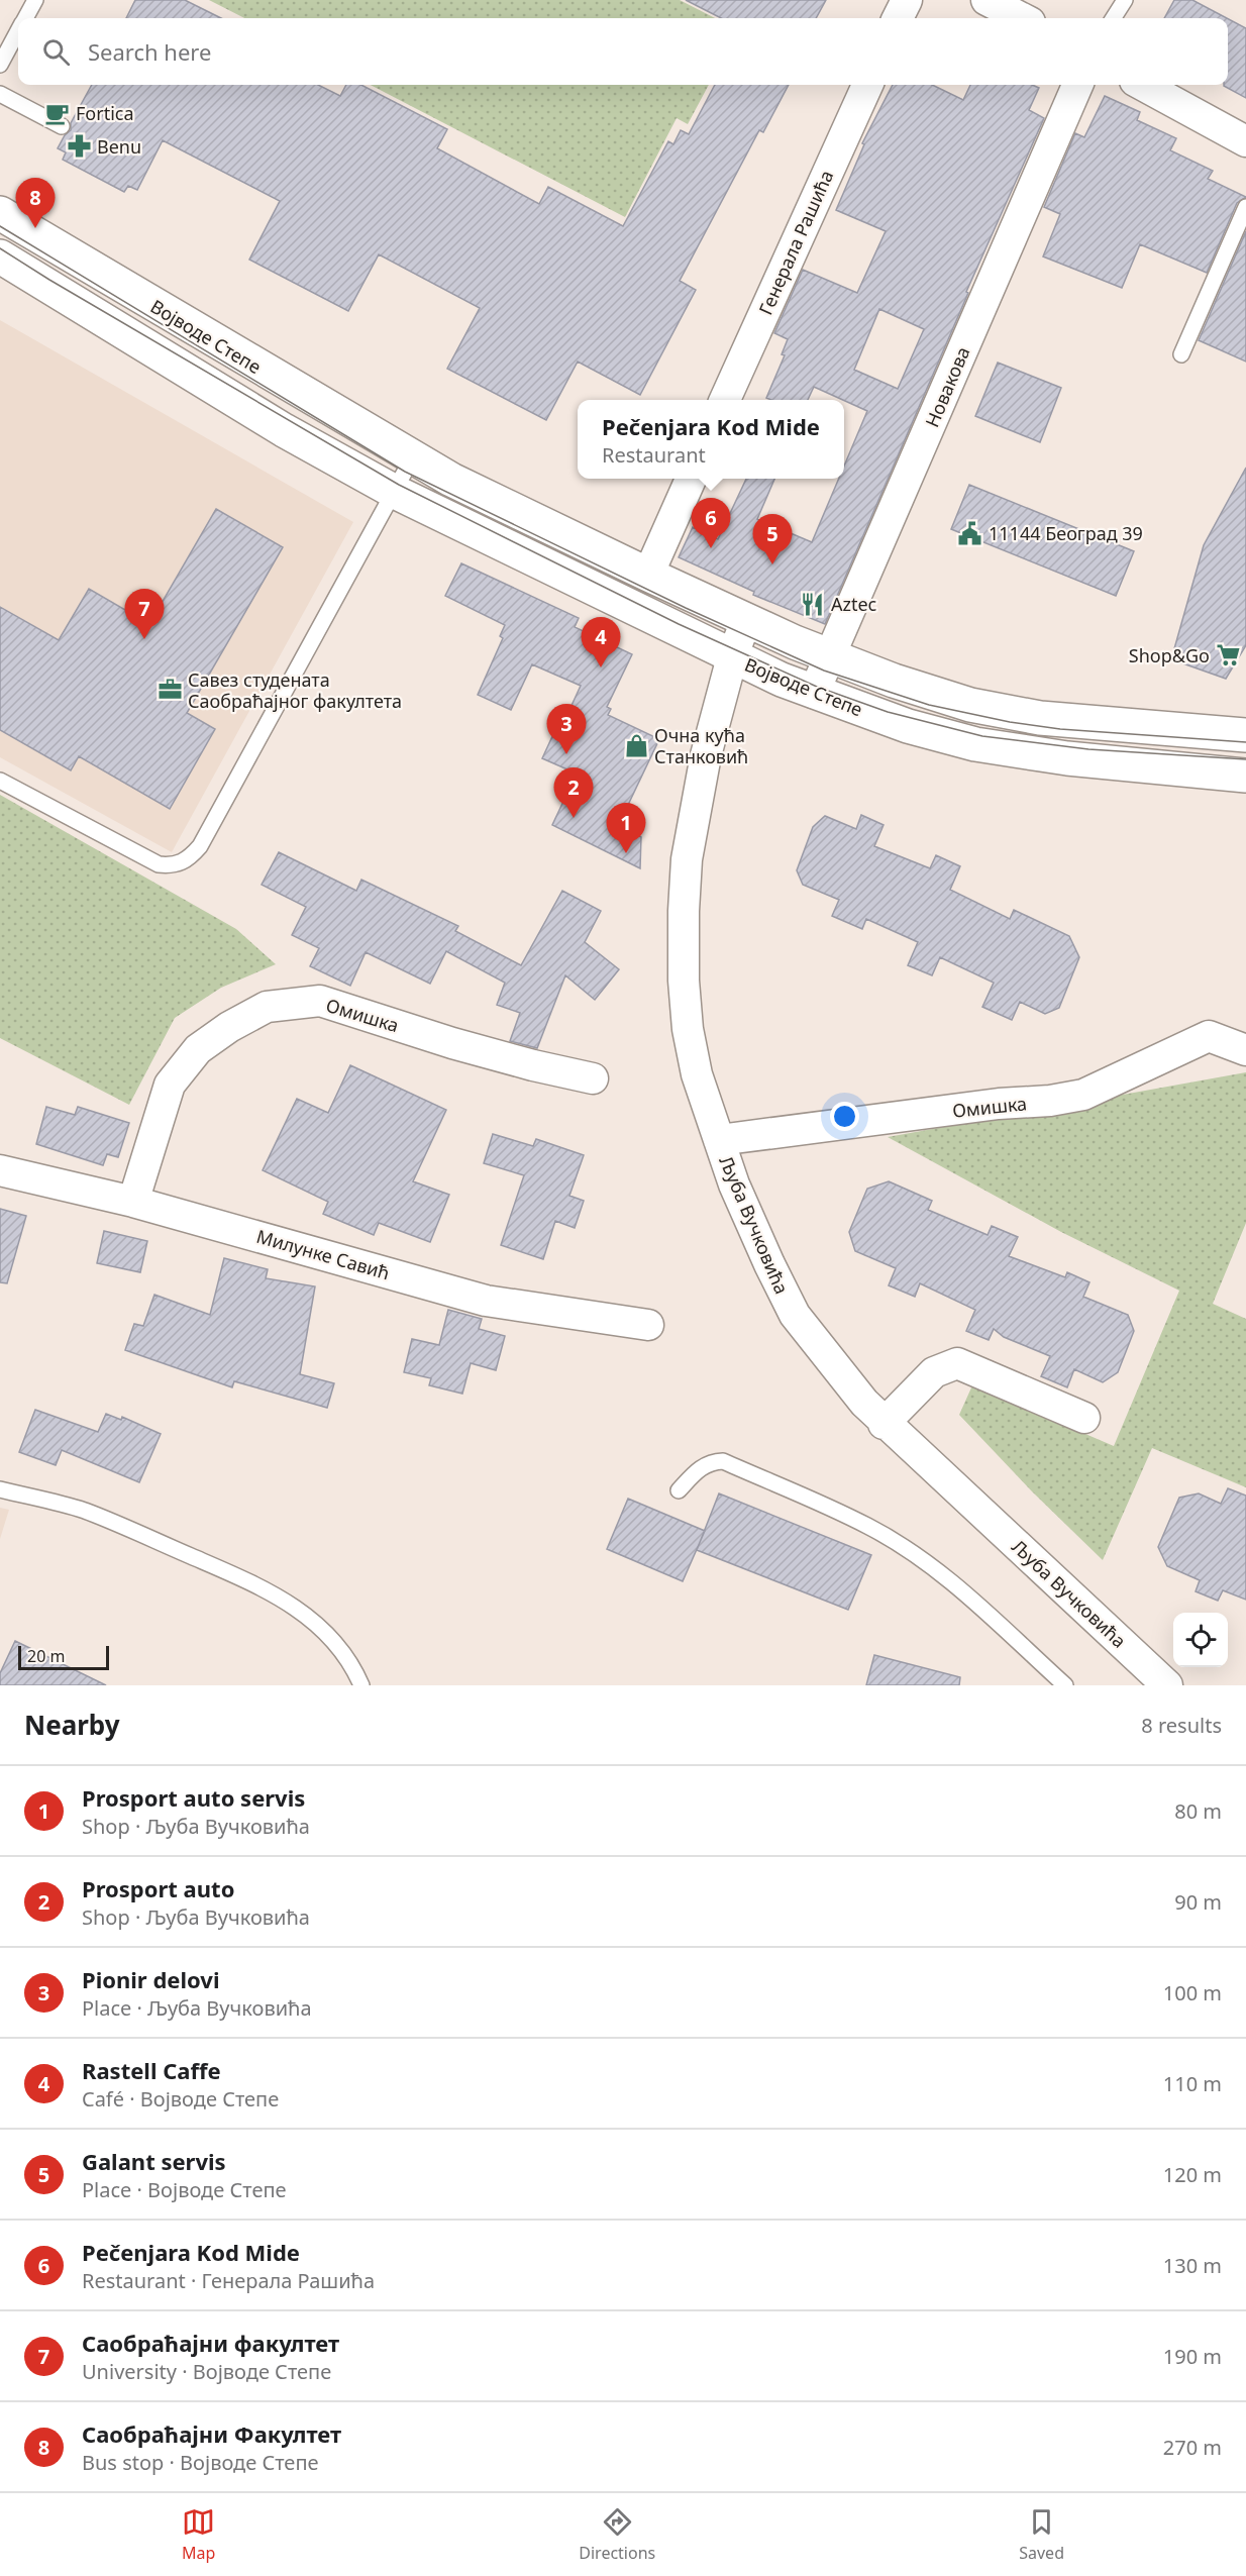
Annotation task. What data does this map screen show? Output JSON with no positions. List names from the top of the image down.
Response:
{
  "streets": {
    "main road": ["Војводе Степе"],
    "street": [
      "Генерала Рашића",
      "Новакова",
      "Омишка",
      "Љуба Вучковића",
      "Милунке Савић"
    ]
  },
  "crossings": [
    ["Војводе Степе", "Новакова"],
    ["Војводе Степе", "Љуба Вучковића"],
    ["Омишка", "Љуба Вучковића"],
    ["Омишка", "Милунке Савић"]
  ],
  "places": {
    "cafe": ["Fortica"],
    "pharmacy": ["Benu"],
    "public building": ["11144 Београд 39"],
    "restaurant": ["Aztec"],
    "supermarket": ["Shop&Go"],
    "office": ["Савез студената Саобраћајног факултета"],
    "shop": ["Очна кућа Станковић"]
  },
  "scale_bar": "20 m",
  "page": {
    "search": "Search here",
    "pins": [
      "8",
      "6",
      "5",
      "7",
      "4",
      "3",
      "2",
      "1"
    ],
    "popup": ["Pečenjara Kod Mide", "Restaurant"],
    "scale": "20 m",
    "heading": ["Nearby", "8 results"],
    "list": [
      {
        "mark": "1",
        "name": "Prosport auto servis",
        "note": "Shop · Љуба Вучковића",
        "value": "80 m"
      },
      {
        "mark": "2",
        "name": "Prosport auto",
        "note": "Shop · Љуба Вучковића",
        "value": "90 m"
      },
      {
        "mark": "3",
        "name": "Pionir delovi",
        "note": "Place · Љуба Вучковића",
        "value": "100 m"
      },
      {
        "mark": "4",
        "name": "Rastell Caffe",
        "note": "Café · Војводе Степе",
        "value": "110 m"
      },
      {
        "mark": "5",
        "name": "Galant servis",
        "note": "Place · Војводе Степе",
        "value": "120 m"
      },
      {
        "mark": "6",
        "name": "Pečenjara Kod Mide",
        "note": "Restaurant · Генерала Рашића",
        "value": "130 m"
      },
      {
        "mark": "7",
        "name": "Саобраћајни факултет",
        "note": "University · Војводе Степе",
        "value": "190 m"
      },
      {
        "mark": "8",
        "name": "Саобраћајни Факултет",
        "note": "Bus stop · Војводе Степе",
        "value": "270 m"
      }
    ],
    "nav": ["Map", "Directions", "Saved"]
  }
}
